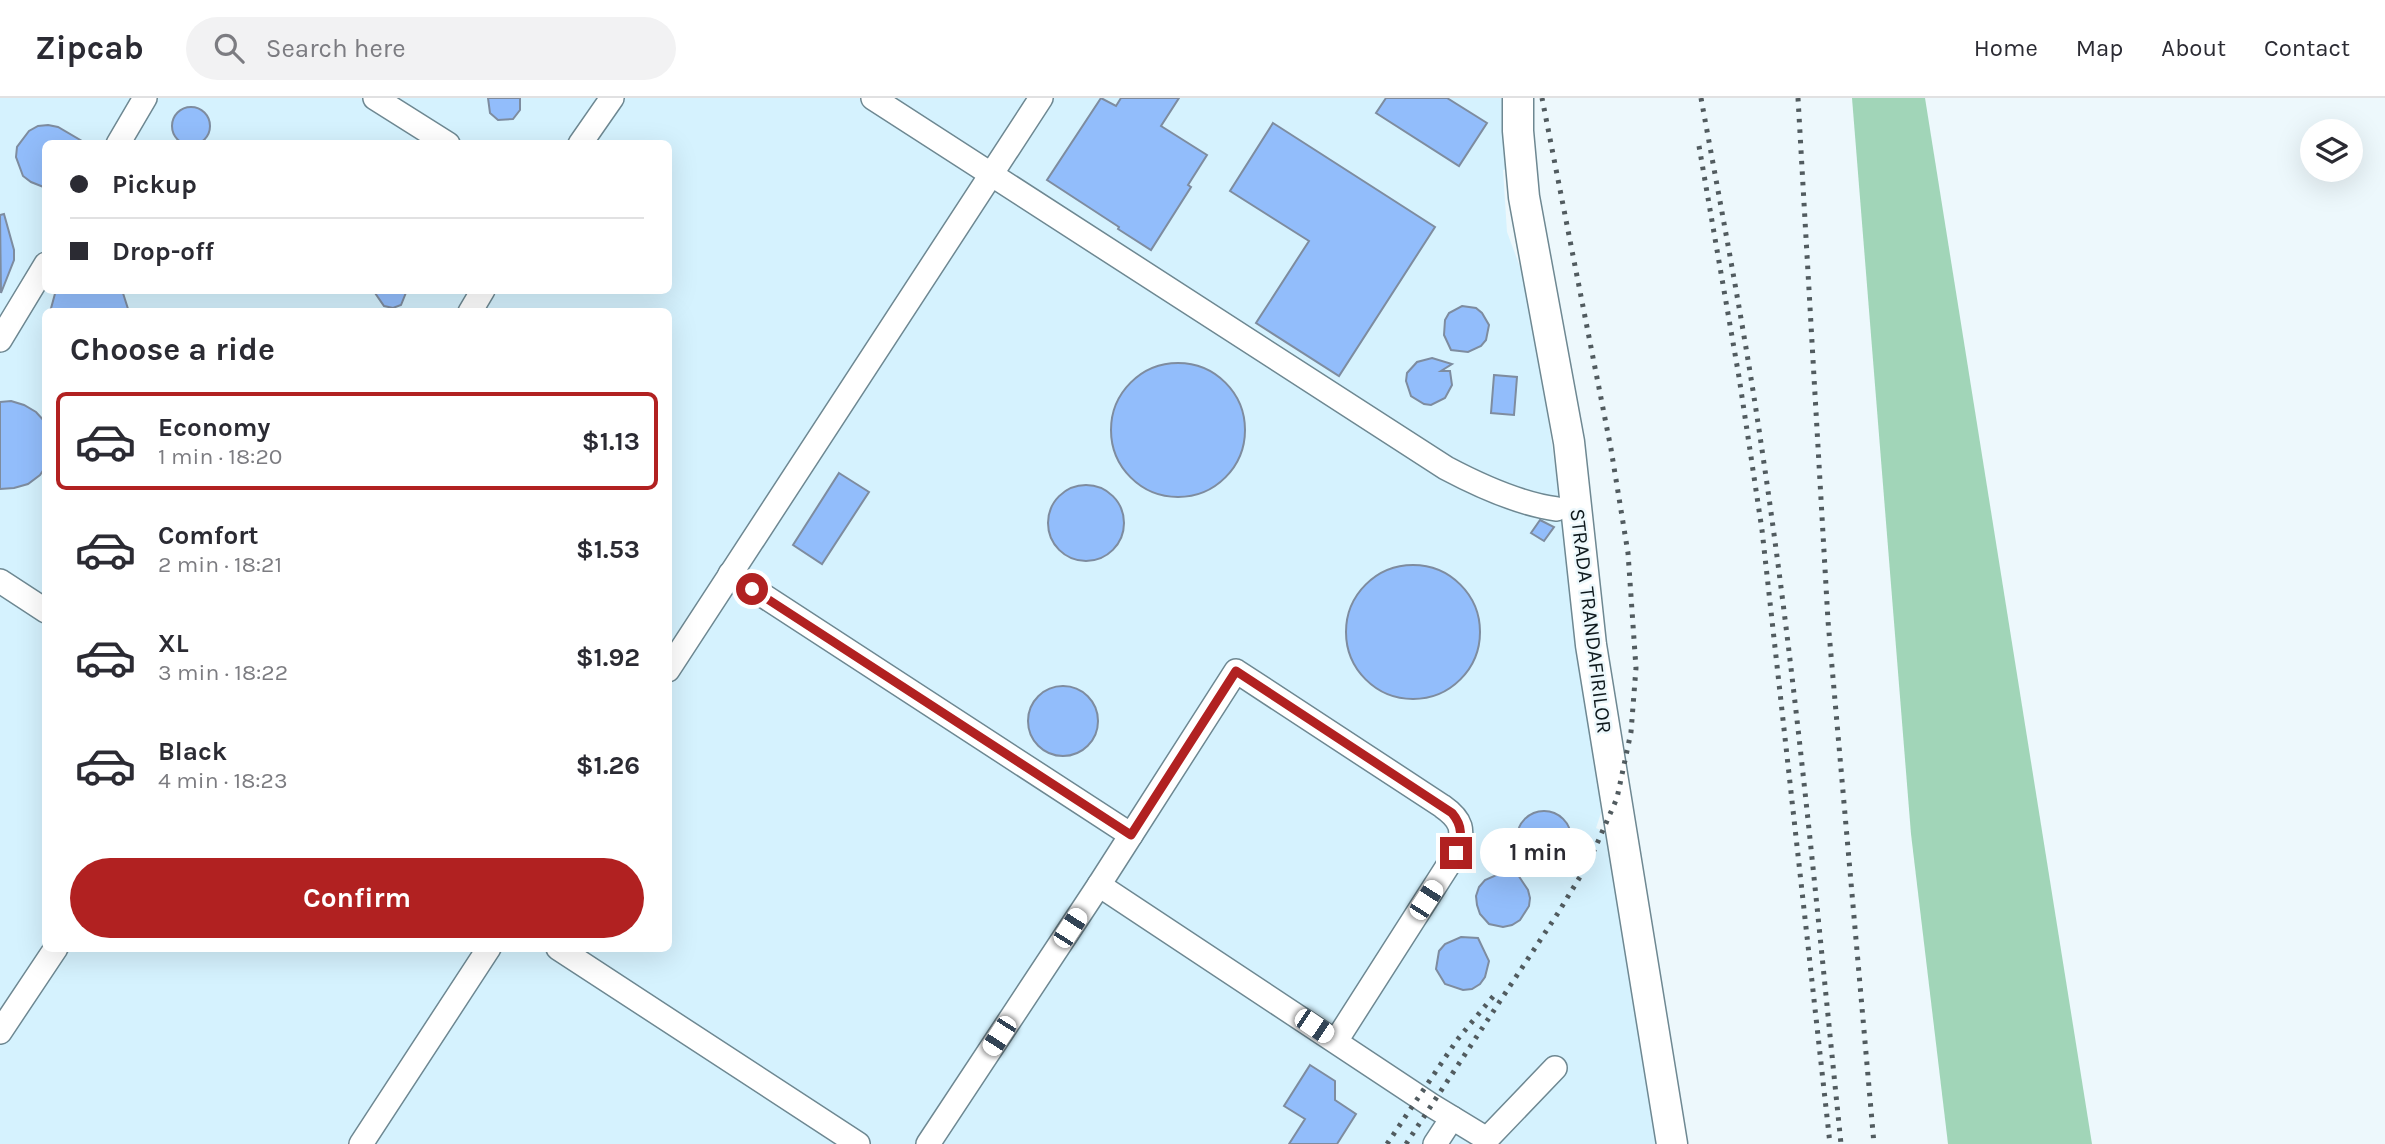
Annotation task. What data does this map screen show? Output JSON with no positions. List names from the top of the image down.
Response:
{
  "streets": {
    "main road": ["STRADA TRANDAFIRILOR"]
  },
  "page": {
    "header": "Zipcab",
    "search": "Search here",
    "nav": [
      "Home",
      "Map",
      "About",
      "Contact"
    ],
    "banner": ["Pickup", "Drop-off"],
    "heading": "Choose a ride",
    "list": [
      {
        "name": "Economy",
        "note": "1 min · 18:20",
        "value": "$1.13"
      },
      {
        "name": "Comfort",
        "note": "2 min · 18:21",
        "value": "$1.53"
      },
      {
        "name": "XL",
        "note": "3 min · 18:22",
        "value": "$1.92"
      },
      {
        "name": "Black",
        "note": "4 min · 18:23",
        "value": "$1.26"
      }
    ],
    "bubble": "1 min",
    "buttons": "Confirm"
  }
}
